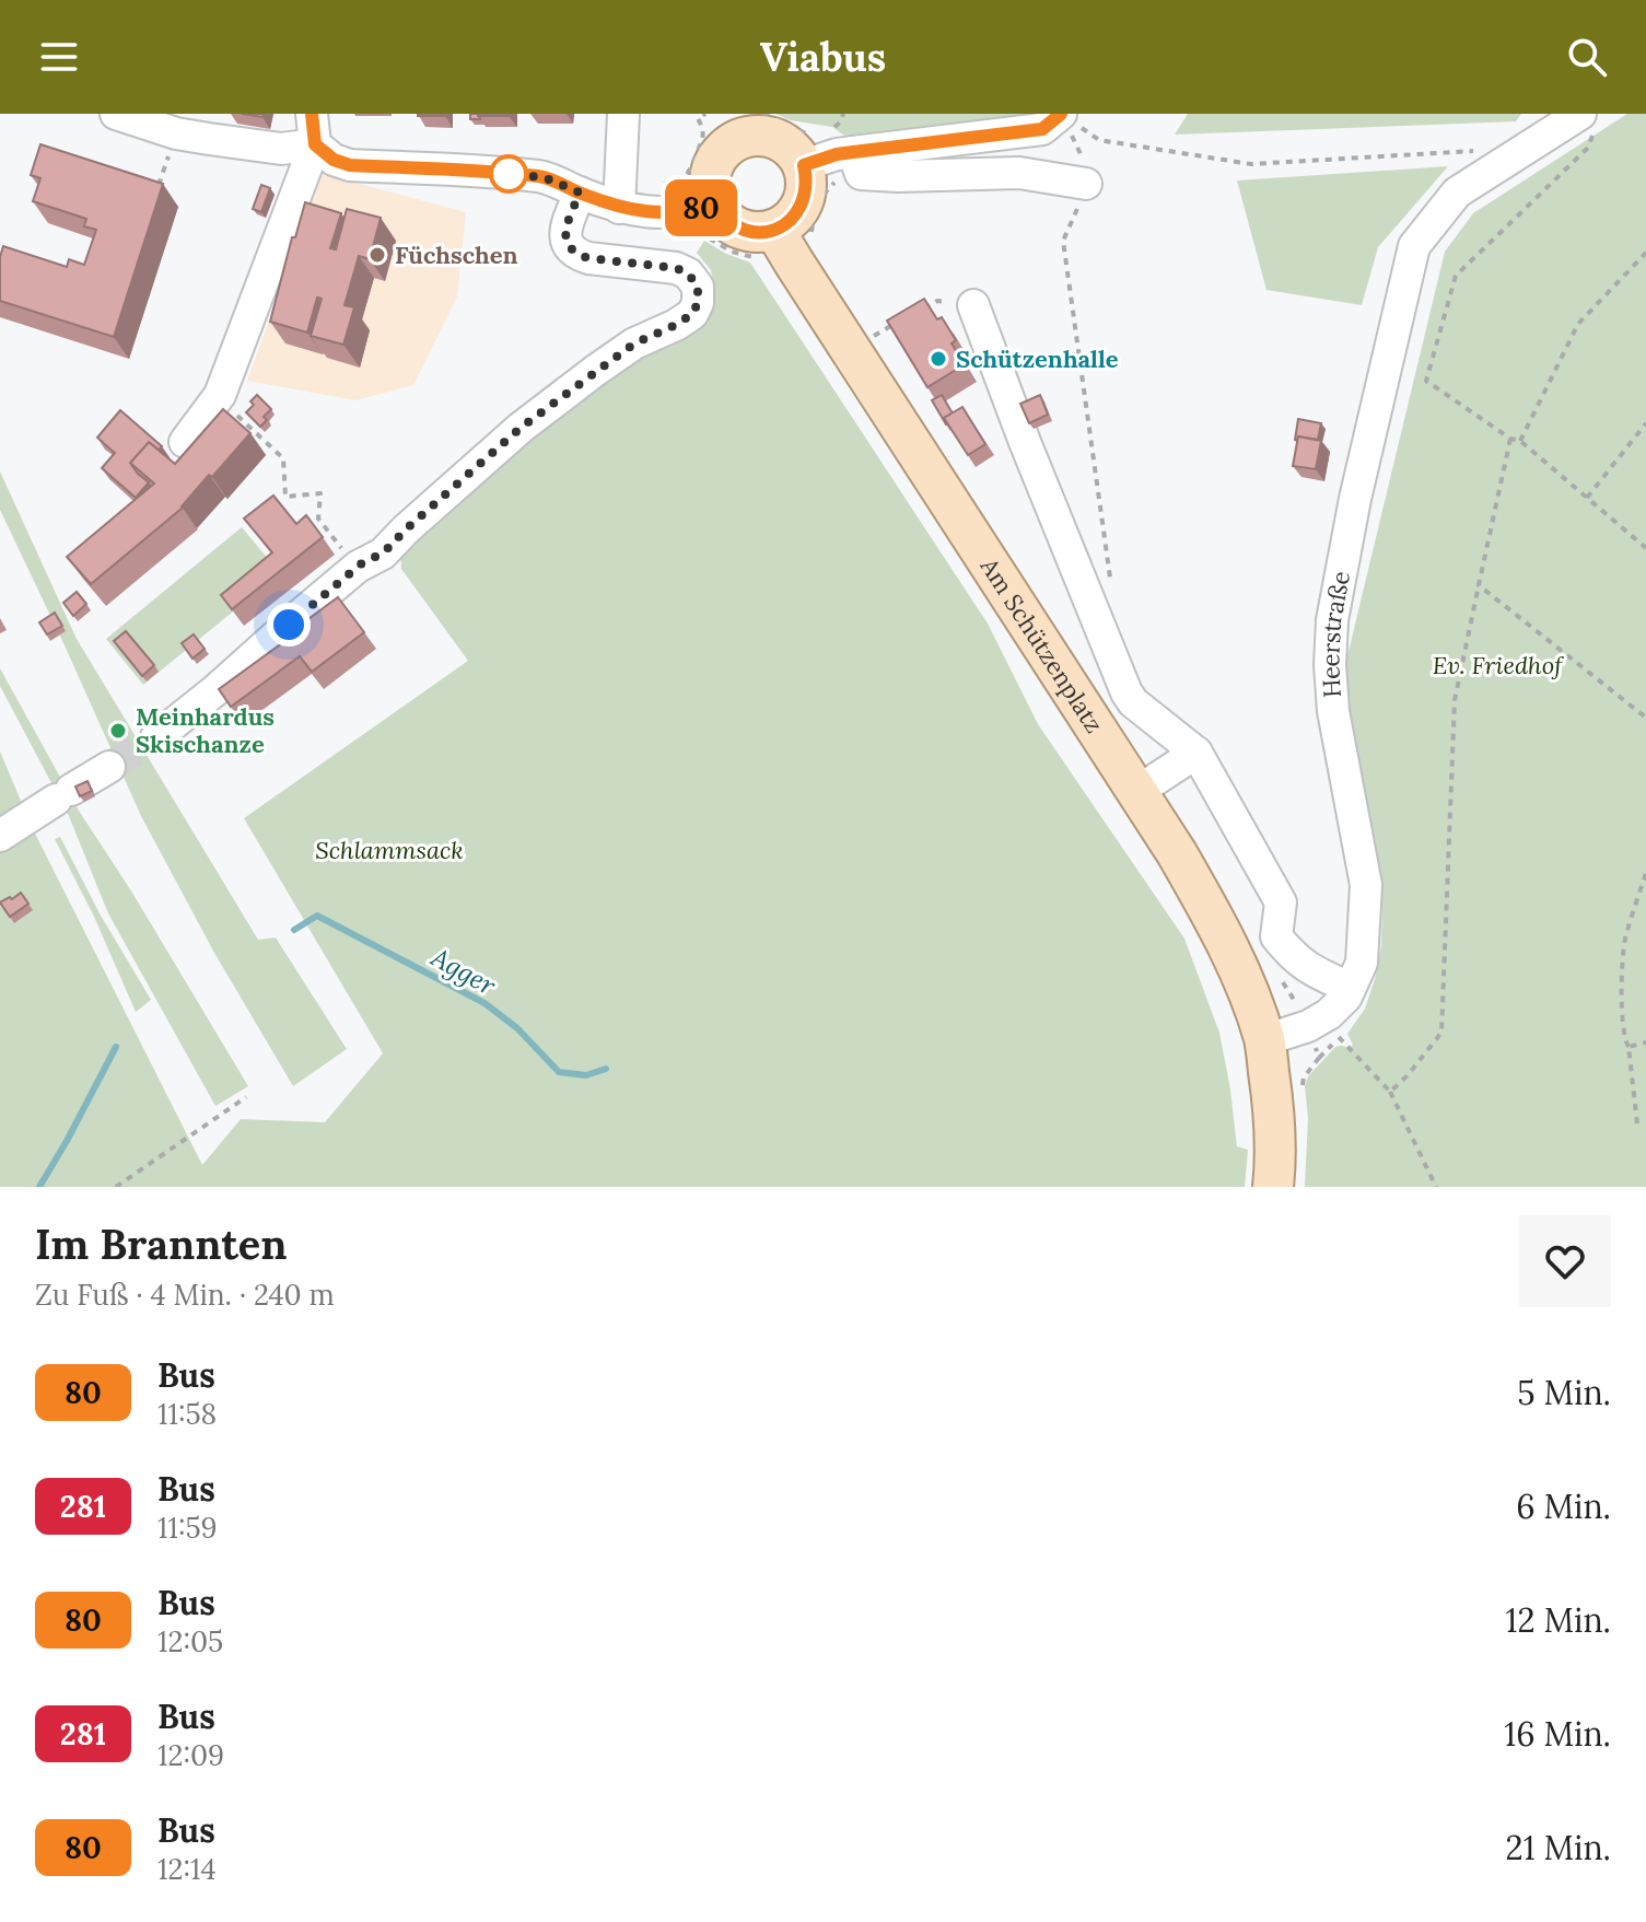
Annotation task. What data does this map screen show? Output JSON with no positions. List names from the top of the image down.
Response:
{
  "streets": {
    "main road": ["Am Schützenplatz"],
    "street": ["Heerstraße"]
  },
  "crossings": [
    ["Heerstraße", "Am Schützenplatz"]
  ],
  "water": ["Agger"],
  "parks": ["Ev. Friedhof", "Schlammsack"],
  "places": ["Füchschen", "Schützenhalle", "Meinhardus Skischanze"],
  "lines": ["bus line 80"],
  "page": {
    "header": "Viabus",
    "on_map": "80",
    "heading": ["Im Brannten", "Zu Fuß · 4 Min. · 240 m"],
    "list": [
      {
        "mark": "80",
        "name": "Bus",
        "note": "11:58",
        "value": "5 Min."
      },
      {
        "mark": "281",
        "name": "Bus",
        "note": "11:59",
        "value": "6 Min."
      },
      {
        "mark": "80",
        "name": "Bus",
        "note": "12:05",
        "value": "12 Min."
      },
      {
        "mark": "281",
        "name": "Bus",
        "note": "12:09",
        "value": "16 Min."
      },
      {
        "mark": "80",
        "name": "Bus",
        "note": "12:14",
        "value": "21 Min."
      }
    ]
  }
}
